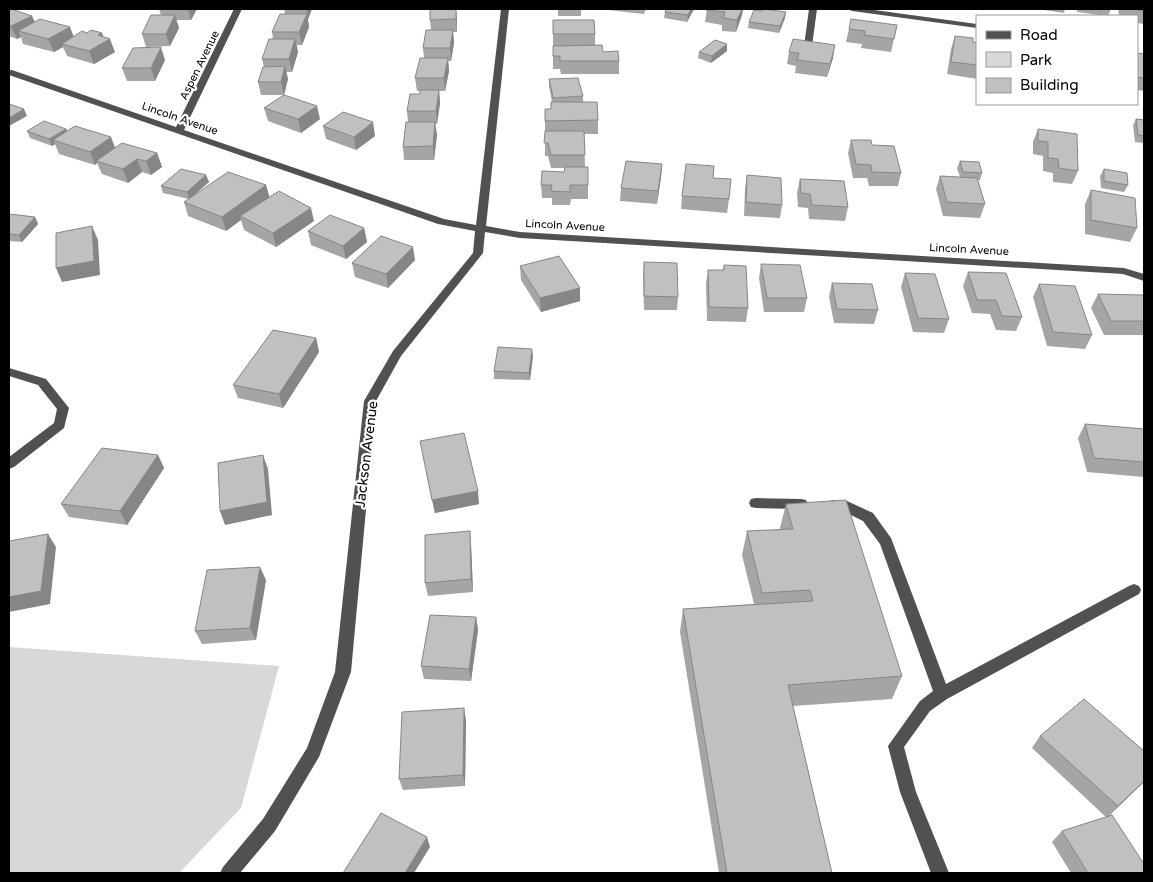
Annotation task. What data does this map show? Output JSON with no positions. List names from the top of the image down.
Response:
{
  "streets": {
    "street": ["Aspen Avenue", "Lincoln Avenue", "Jackson Avenue"]
  },
  "crossings": [
    ["Aspen Avenue", "Lincoln Avenue"],
    ["Lincoln Avenue", "Jackson Avenue"]
  ],
  "legend": ["Road", "Park", "Building"]
}
